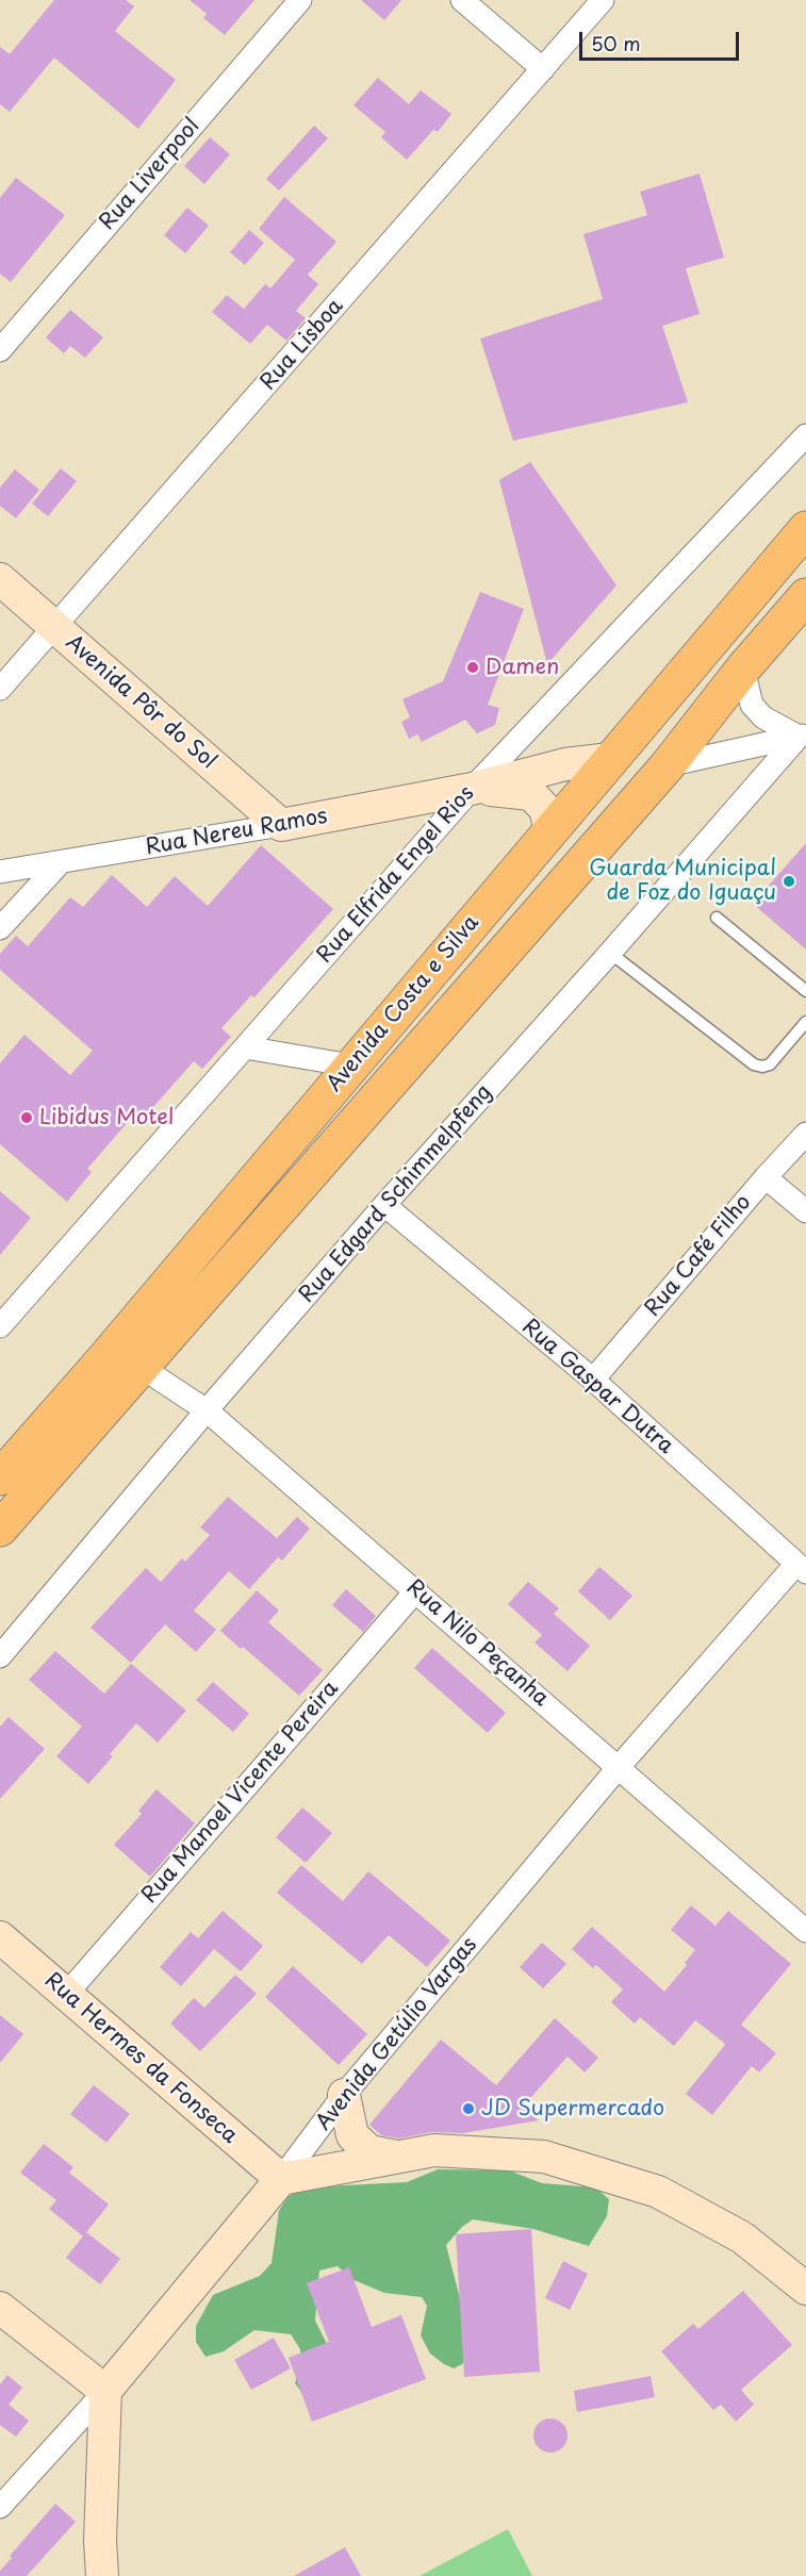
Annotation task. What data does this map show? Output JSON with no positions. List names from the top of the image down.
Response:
{
  "streets": {
    "main road": ["Avenida Costa e Silva"],
    "street": [
      "Rua Liverpool",
      "Rua Lisboa",
      "Avenida Pôr do Sol",
      "Rua Nereu Ramos",
      "Rua Elfrida Engel Rios",
      "Rua Edgard Schimmelpfeng",
      "Rua Café Filho",
      "Rua Gaspar Dutra",
      "Rua Nilo Peçanha",
      "Rua Manoel Vicente Pereira",
      "Avenida Getúlio Vargas",
      "Rua Hermes da Fonseca"
    ]
  },
  "crossings": [
    ["Rua Lisboa", "Avenida Pôr do Sol"],
    ["Avenida Pôr do Sol", "Rua Nereu Ramos"],
    ["Rua Nereu Ramos", "Rua Elfrida Engel Rios"],
    ["Avenida Costa e Silva", "Rua Nilo Peçanha"],
    ["Rua Edgard Schimmelpfeng", "Rua Gaspar Dutra"],
    ["Rua Edgard Schimmelpfeng", "Rua Nilo Peçanha"],
    ["Rua Café Filho", "Rua Gaspar Dutra"],
    ["Rua Gaspar Dutra", "Avenida Getúlio Vargas"],
    ["Rua Nilo Peçanha", "Rua Manoel Vicente Pereira"],
    ["Rua Nilo Peçanha", "Avenida Getúlio Vargas"],
    ["Rua Manoel Vicente Pereira", "Rua Hermes da Fonseca"],
    ["Avenida Getúlio Vargas", "Rua Hermes da Fonseca"]
  ],
  "places": [
    "Damen",
    "Guarda Municipal de Foz do Iguaçu",
    "Libidus Motel",
    "JD Supermercado"
  ],
  "scale_bar": "50 m"
}
